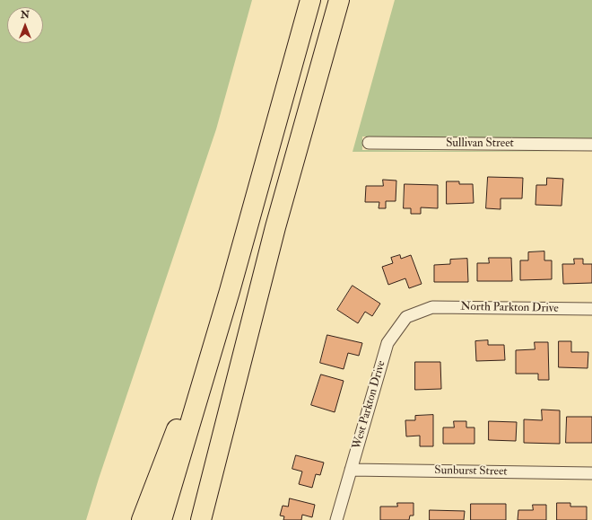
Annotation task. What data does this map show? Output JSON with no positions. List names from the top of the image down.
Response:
{
  "streets": {
    "street": [
      "Sullivan Street",
      "North Parkton Drive",
      "West Parkton Drive",
      "Sunburst Street"
    ]
  },
  "crossings": [
    ["North Parkton Drive", "West Parkton Drive"],
    ["West Parkton Drive", "Sunburst Street"]
  ],
  "north": "top"
}
